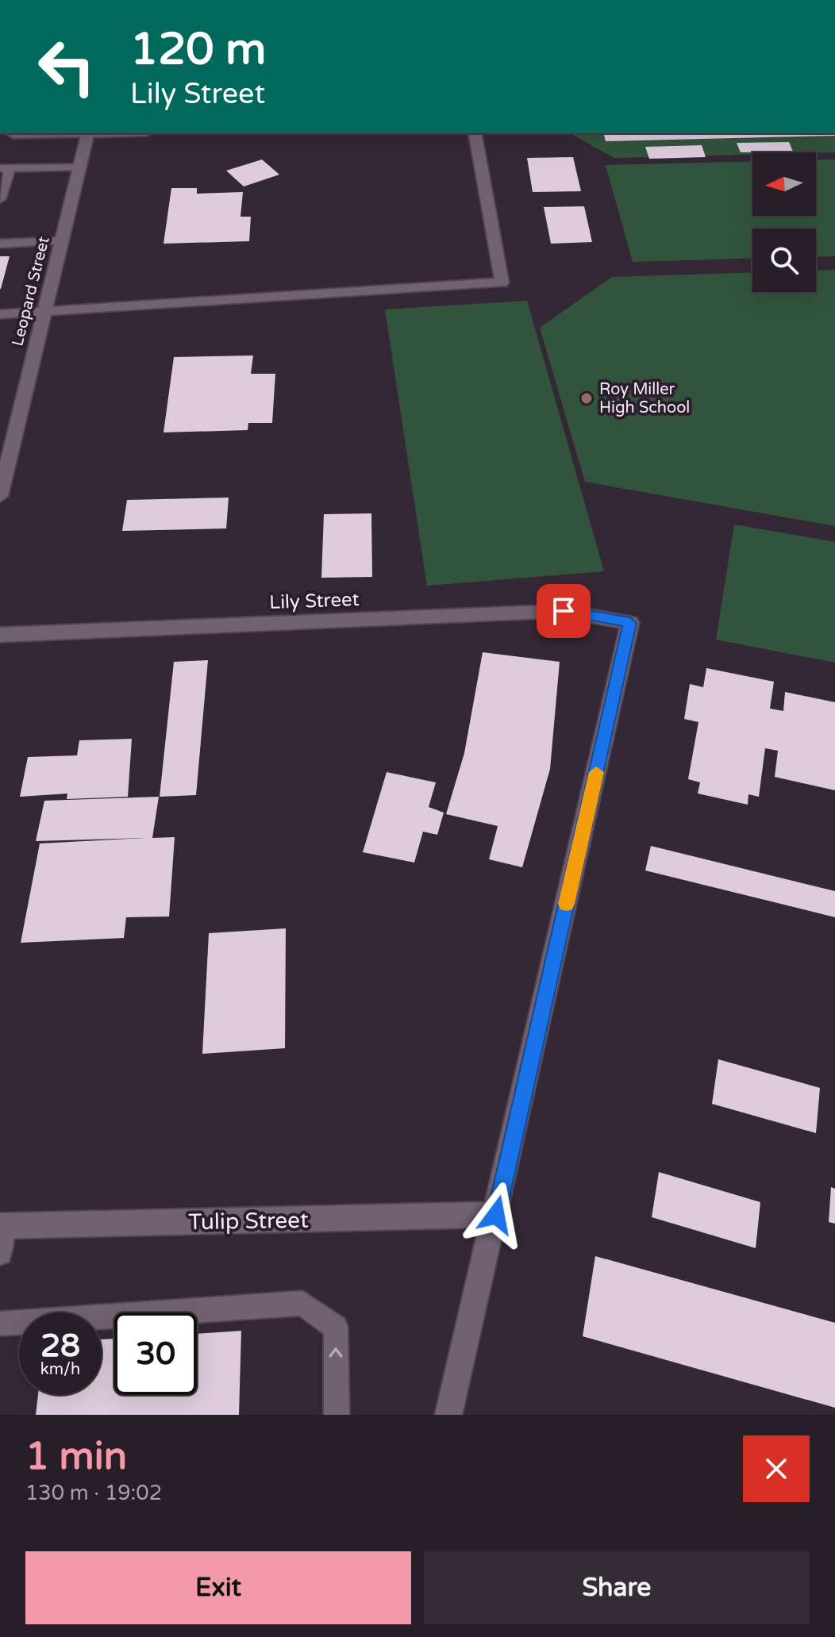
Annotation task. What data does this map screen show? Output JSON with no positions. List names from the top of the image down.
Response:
{
  "streets": {
    "street": ["Leopard Street", "Lily Street", "Tulip Street"]
  },
  "crossings": [
    ["Lily Street", "Tulip Street"]
  ],
  "places": ["Roy Miller High School"],
  "north": "left",
  "page": {
    "turn": ["120 m", "Lily Street"],
    "speed": "28 km/h",
    "limit": "30",
    "heading": ["1 min", "130 m · 19:02"],
    "buttons": ["Exit", "Share"]
  }
}
